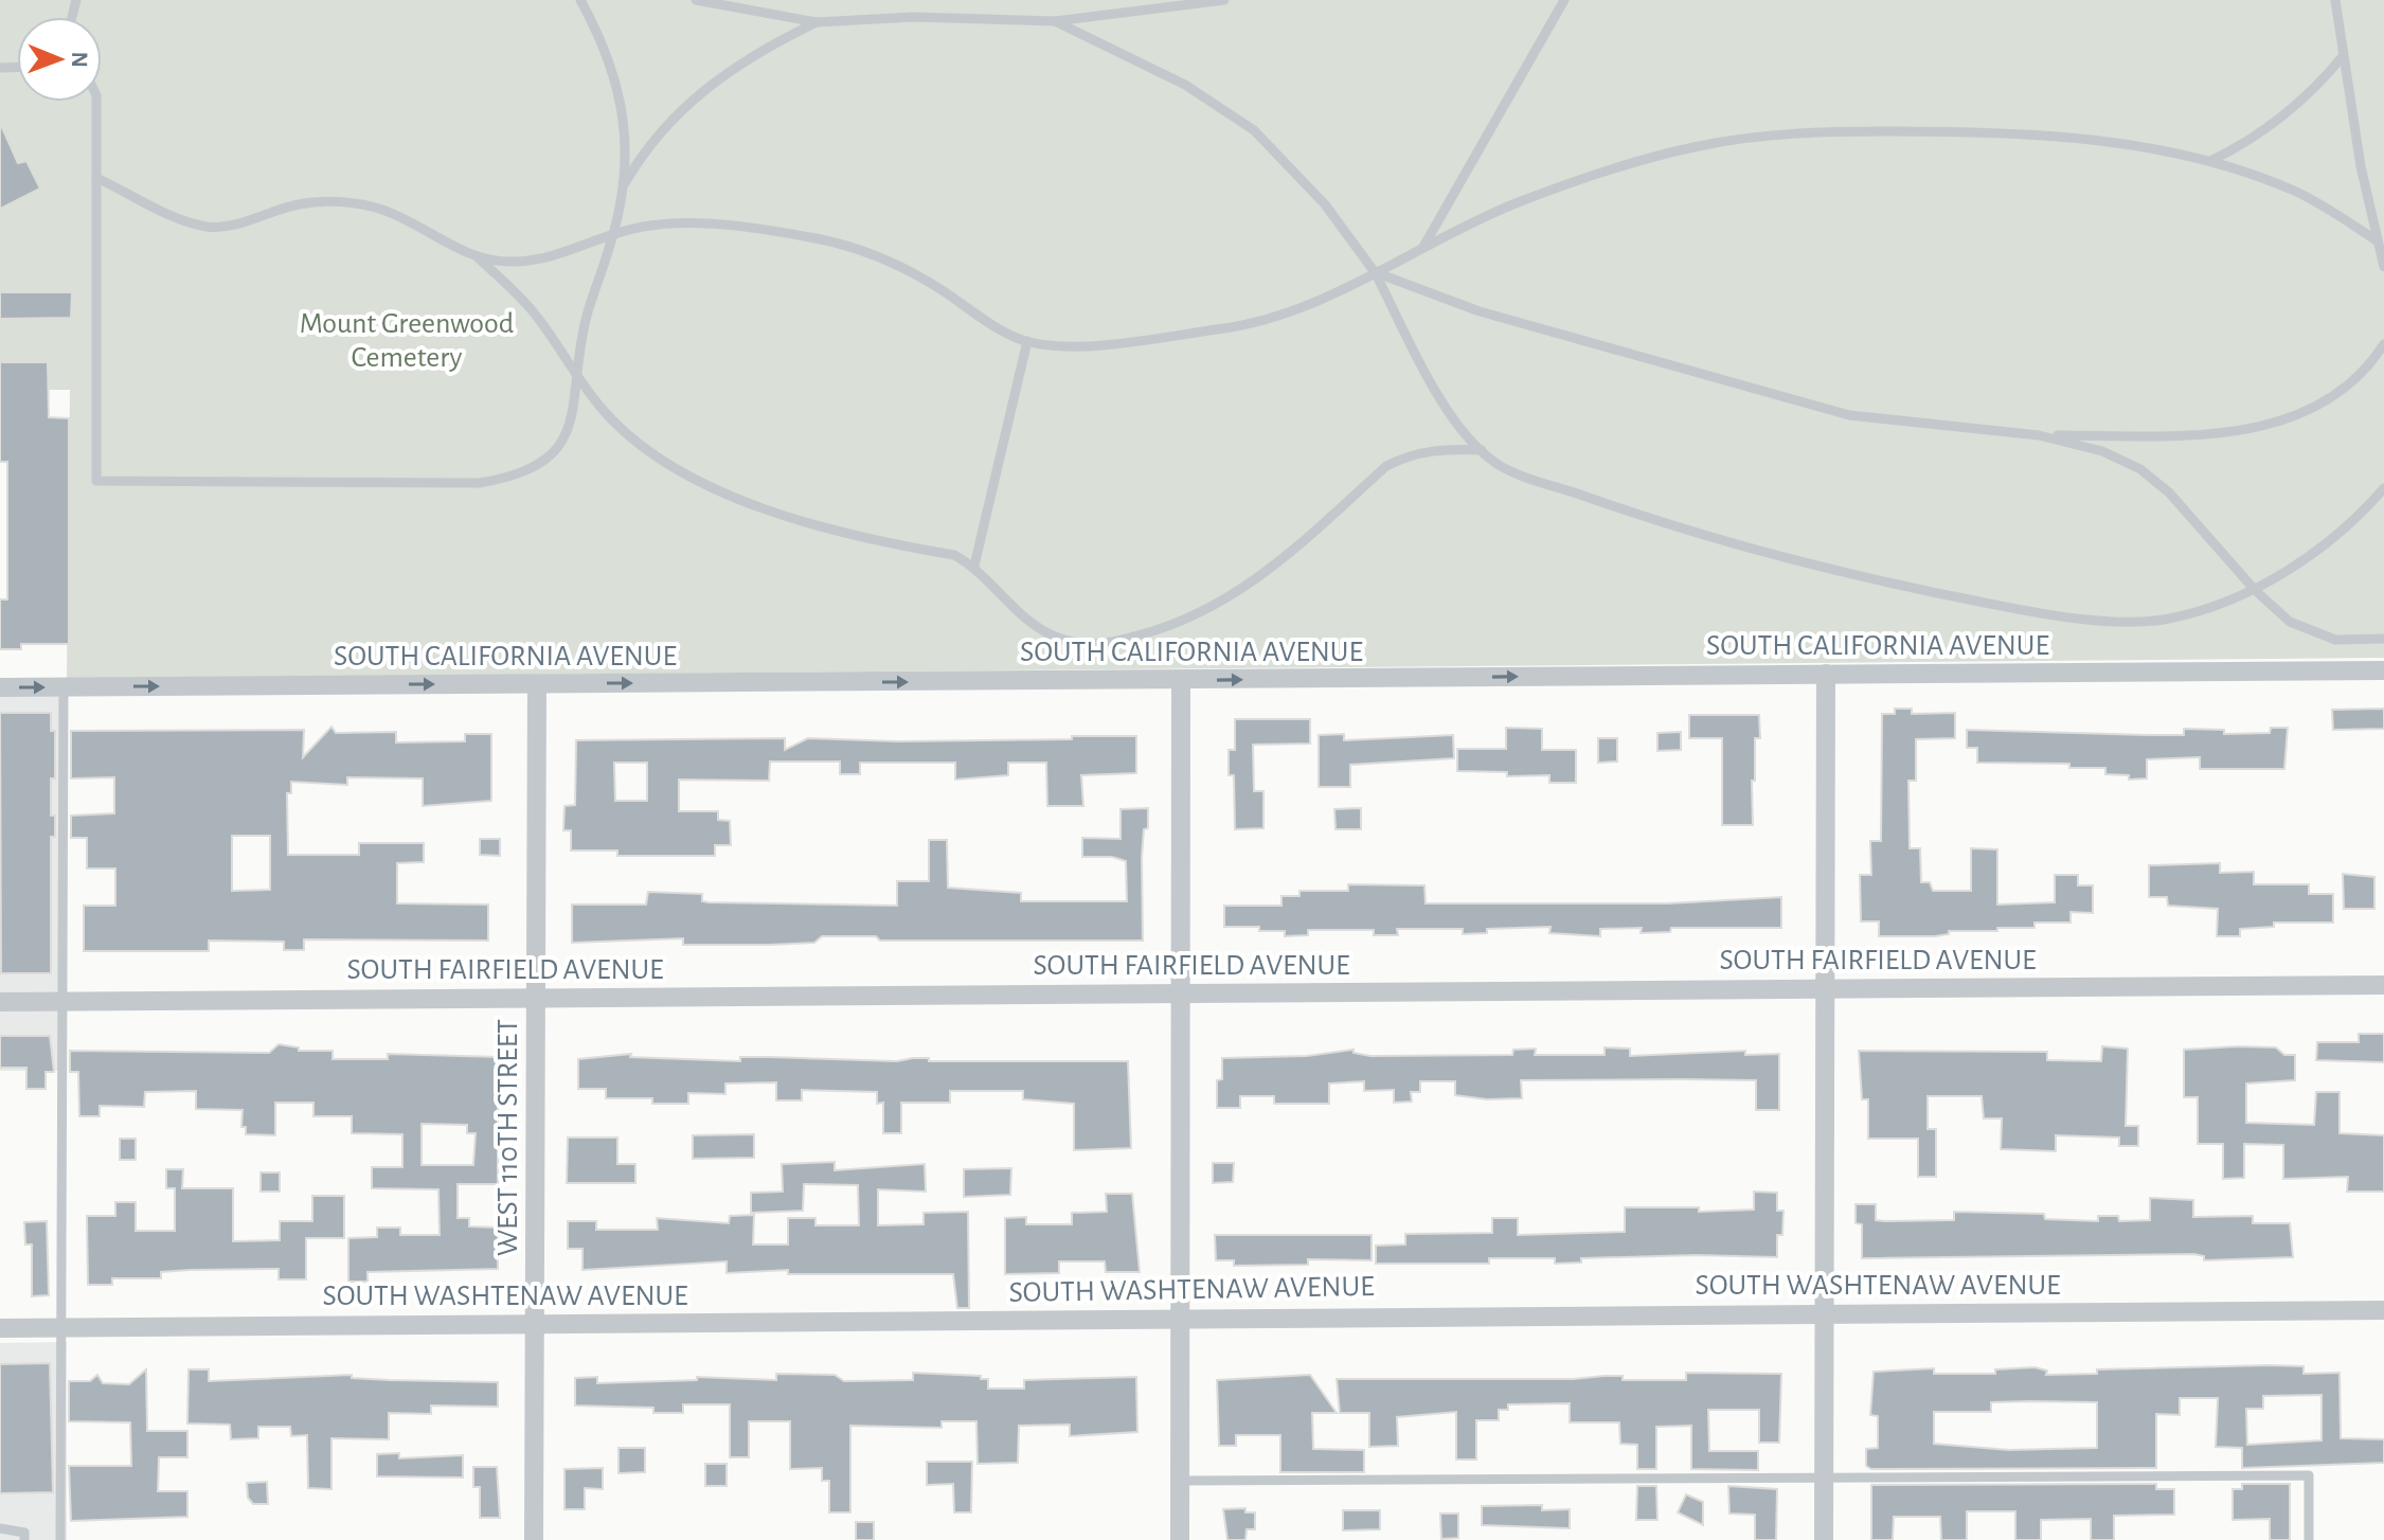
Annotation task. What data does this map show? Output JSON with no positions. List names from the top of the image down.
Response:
{
  "streets": {
    "street": [
      "SOUTH CALIFORNIA AVENUE",
      "SOUTH FAIRFIELD AVENUE",
      "WEST 110TH STREET",
      "SOUTH WASHTENAW AVENUE"
    ]
  },
  "crossings": [
    ["SOUTH CALIFORNIA AVENUE", "WEST 110TH STREET"],
    ["SOUTH FAIRFIELD AVENUE", "WEST 110TH STREET"],
    ["WEST 110TH STREET", "SOUTH WASHTENAW AVENUE"]
  ],
  "one_way": ["SOUTH CALIFORNIA AVENUE"],
  "parks": ["Mount Greenwood Cemetery"],
  "north": "right"
}
